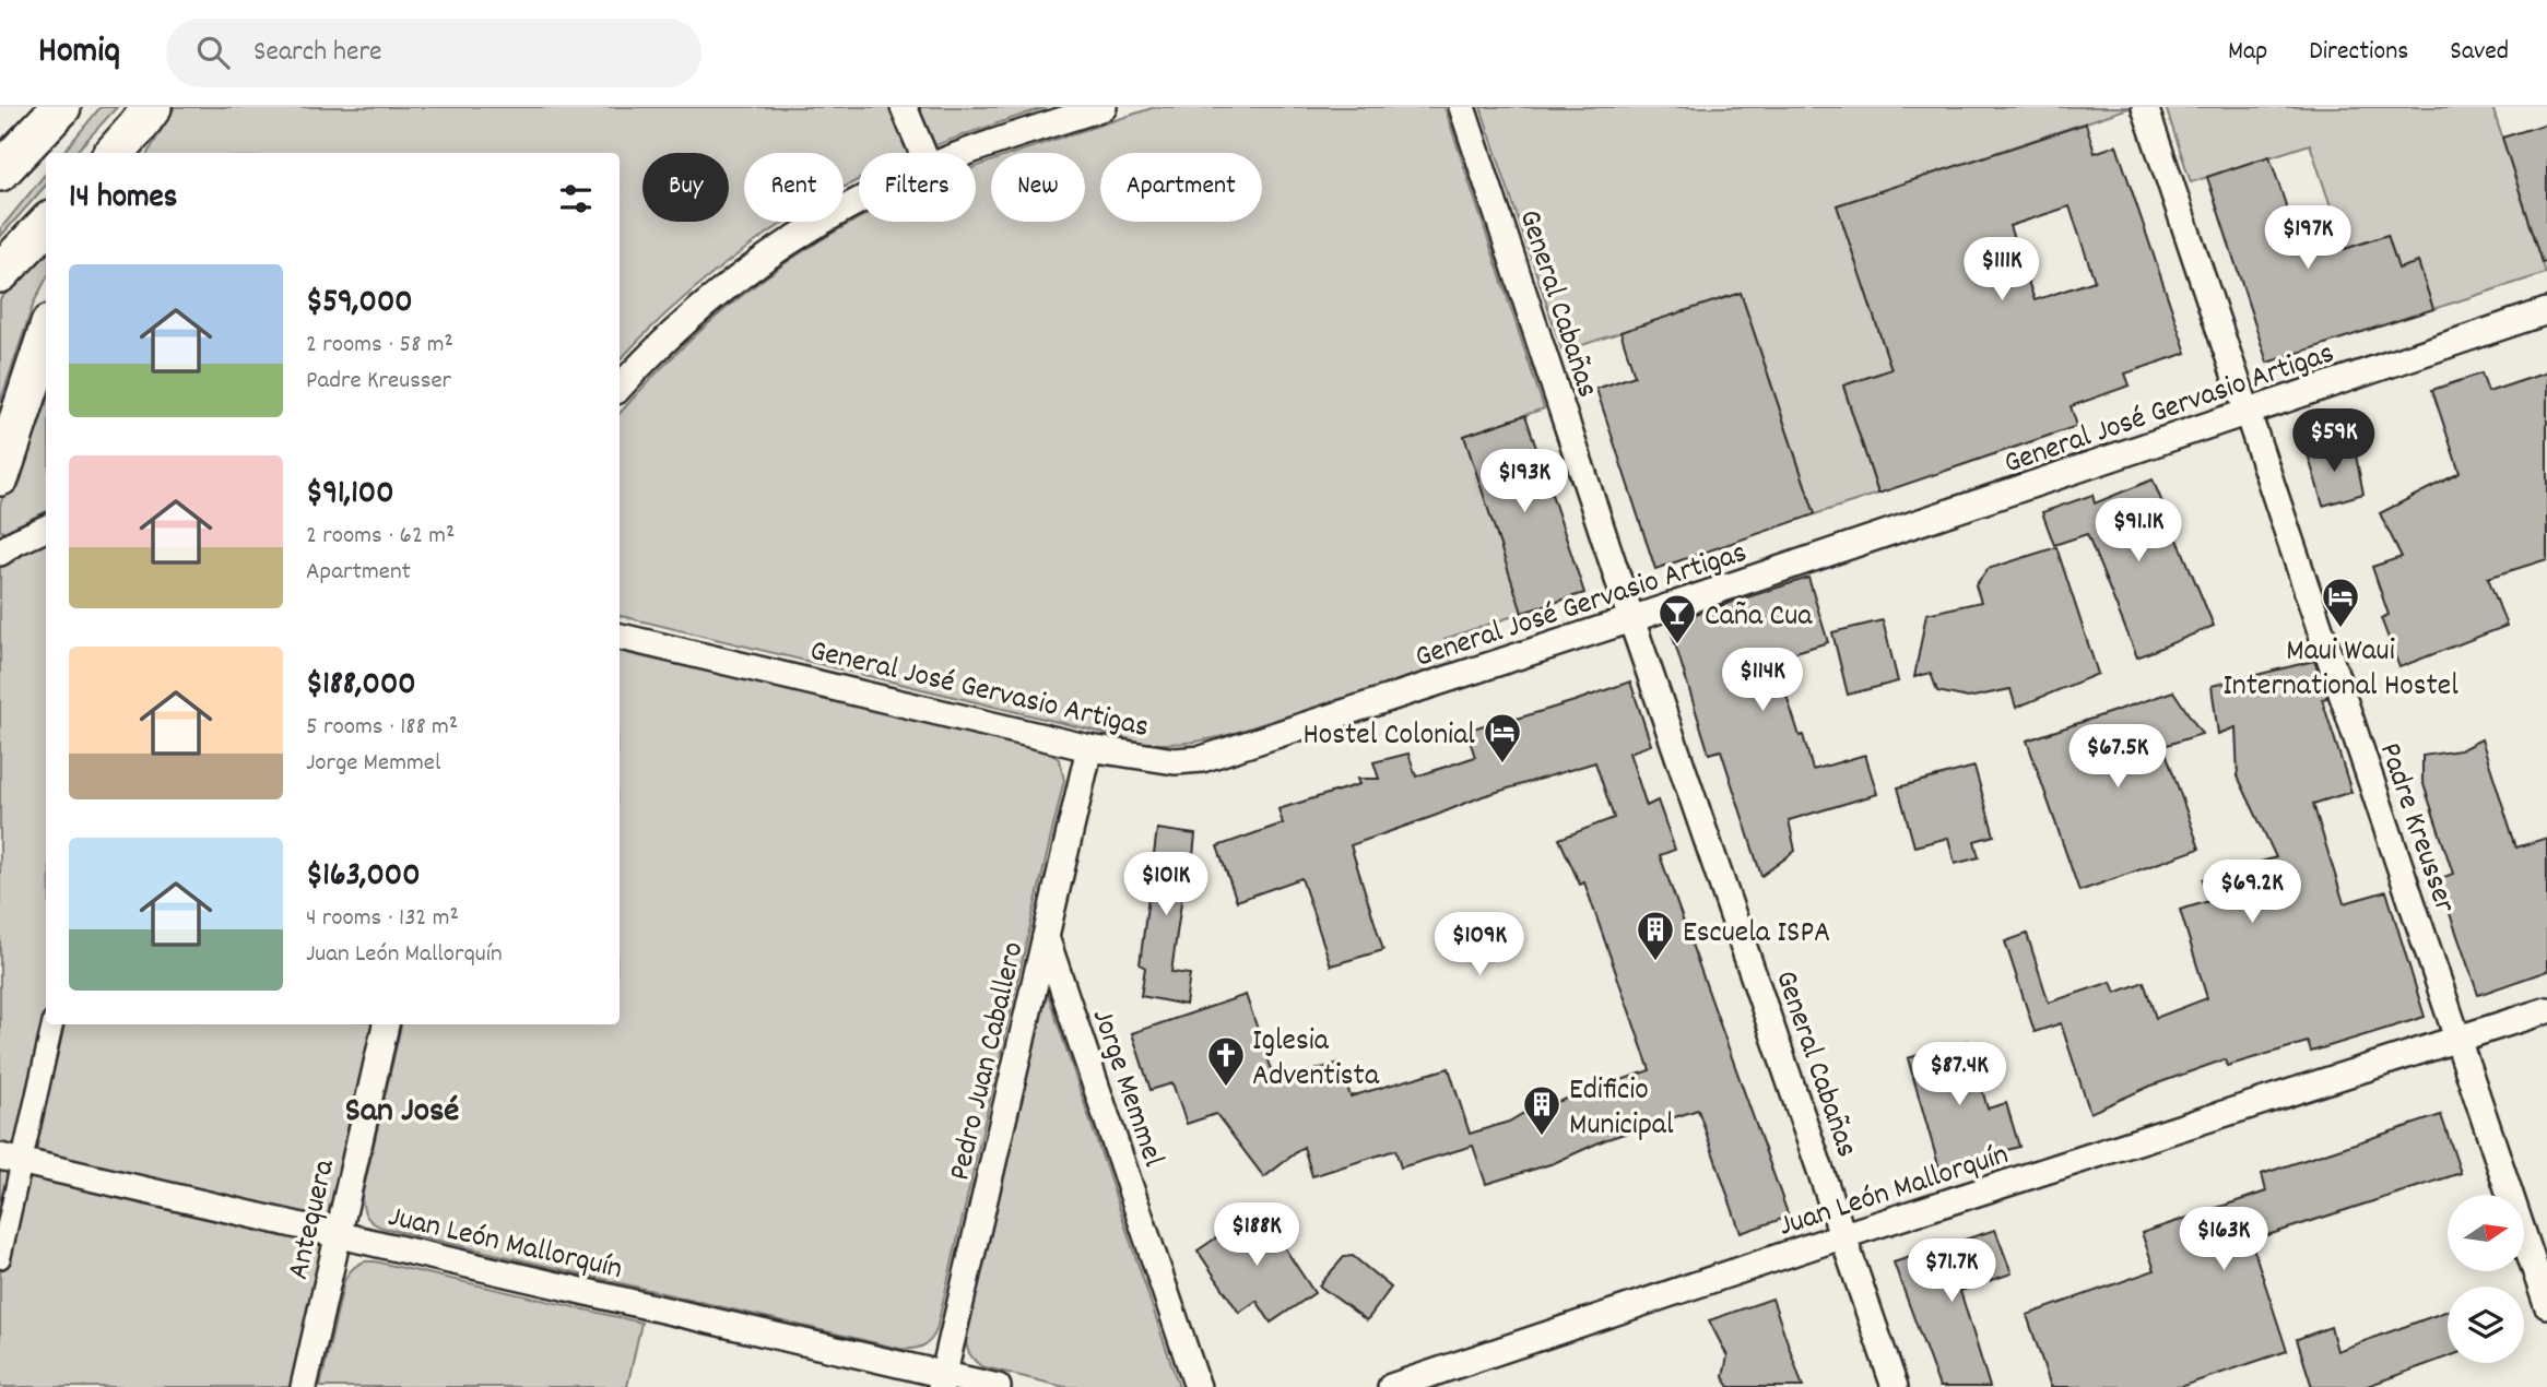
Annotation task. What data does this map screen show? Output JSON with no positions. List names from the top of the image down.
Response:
{
  "streets": {
    "street": [
      "General Cabañas",
      "General José Gervasio Artigas",
      "Padre Kreusser",
      "Pedro Juan Caballero",
      "Jorge Memmel",
      "Juan León Mallorquín",
      "Antequera"
    ]
  },
  "crossings": [
    ["General Cabañas", "General José Gervasio Artigas"],
    ["General Cabañas", "Juan León Mallorquín"],
    ["General José Gervasio Artigas", "Padre Kreusser"],
    ["General José Gervasio Artigas", "Pedro Juan Caballero"],
    ["Padre Kreusser", "Juan León Mallorquín"],
    ["Pedro Juan Caballero", "Jorge Memmel"],
    ["Pedro Juan Caballero", "Juan León Mallorquín"],
    ["Juan León Mallorquín", "Antequera"]
  ],
  "districts": ["San José"],
  "places": {
    "hotel": ["Maui Waui International Hostel", "Hostel Colonial"],
    "bar": ["Caña Cua"],
    "building": ["Escuela ISPA", "Edificio Municipal"],
    "church": ["Iglesia Adventista"]
  },
  "north": "right",
  "page": {
    "header": "Homiq",
    "search": "Search here",
    "nav": ["Map", "Directions", "Saved"],
    "chip": [
      "Buy",
      "Rent",
      "Filters",
      "New",
      "Apartment"
    ],
    "heading": "14 homes",
    "price": [
      "$197K",
      "$111K",
      "$59K",
      "$193K",
      "$91.1K",
      "$114K",
      "$67.5K",
      "$101K",
      "$69.2K",
      "$109K",
      "$87.4K",
      "$188K",
      "$163K",
      "$71.7K"
    ],
    "list": [
      {
        "name": "$59,000",
        "note": "2 rooms · 58 m² · Padre Kreusser"
      },
      {
        "name": "$91,100",
        "note": "2 rooms · 62 m² · Apartment"
      },
      {
        "name": "$188,000",
        "note": "5 rooms · 188 m² · Jorge Memmel"
      },
      {
        "name": "$163,000",
        "note": "4 rooms · 132 m² · Juan León Mallorquín"
      }
    ]
  }
}
